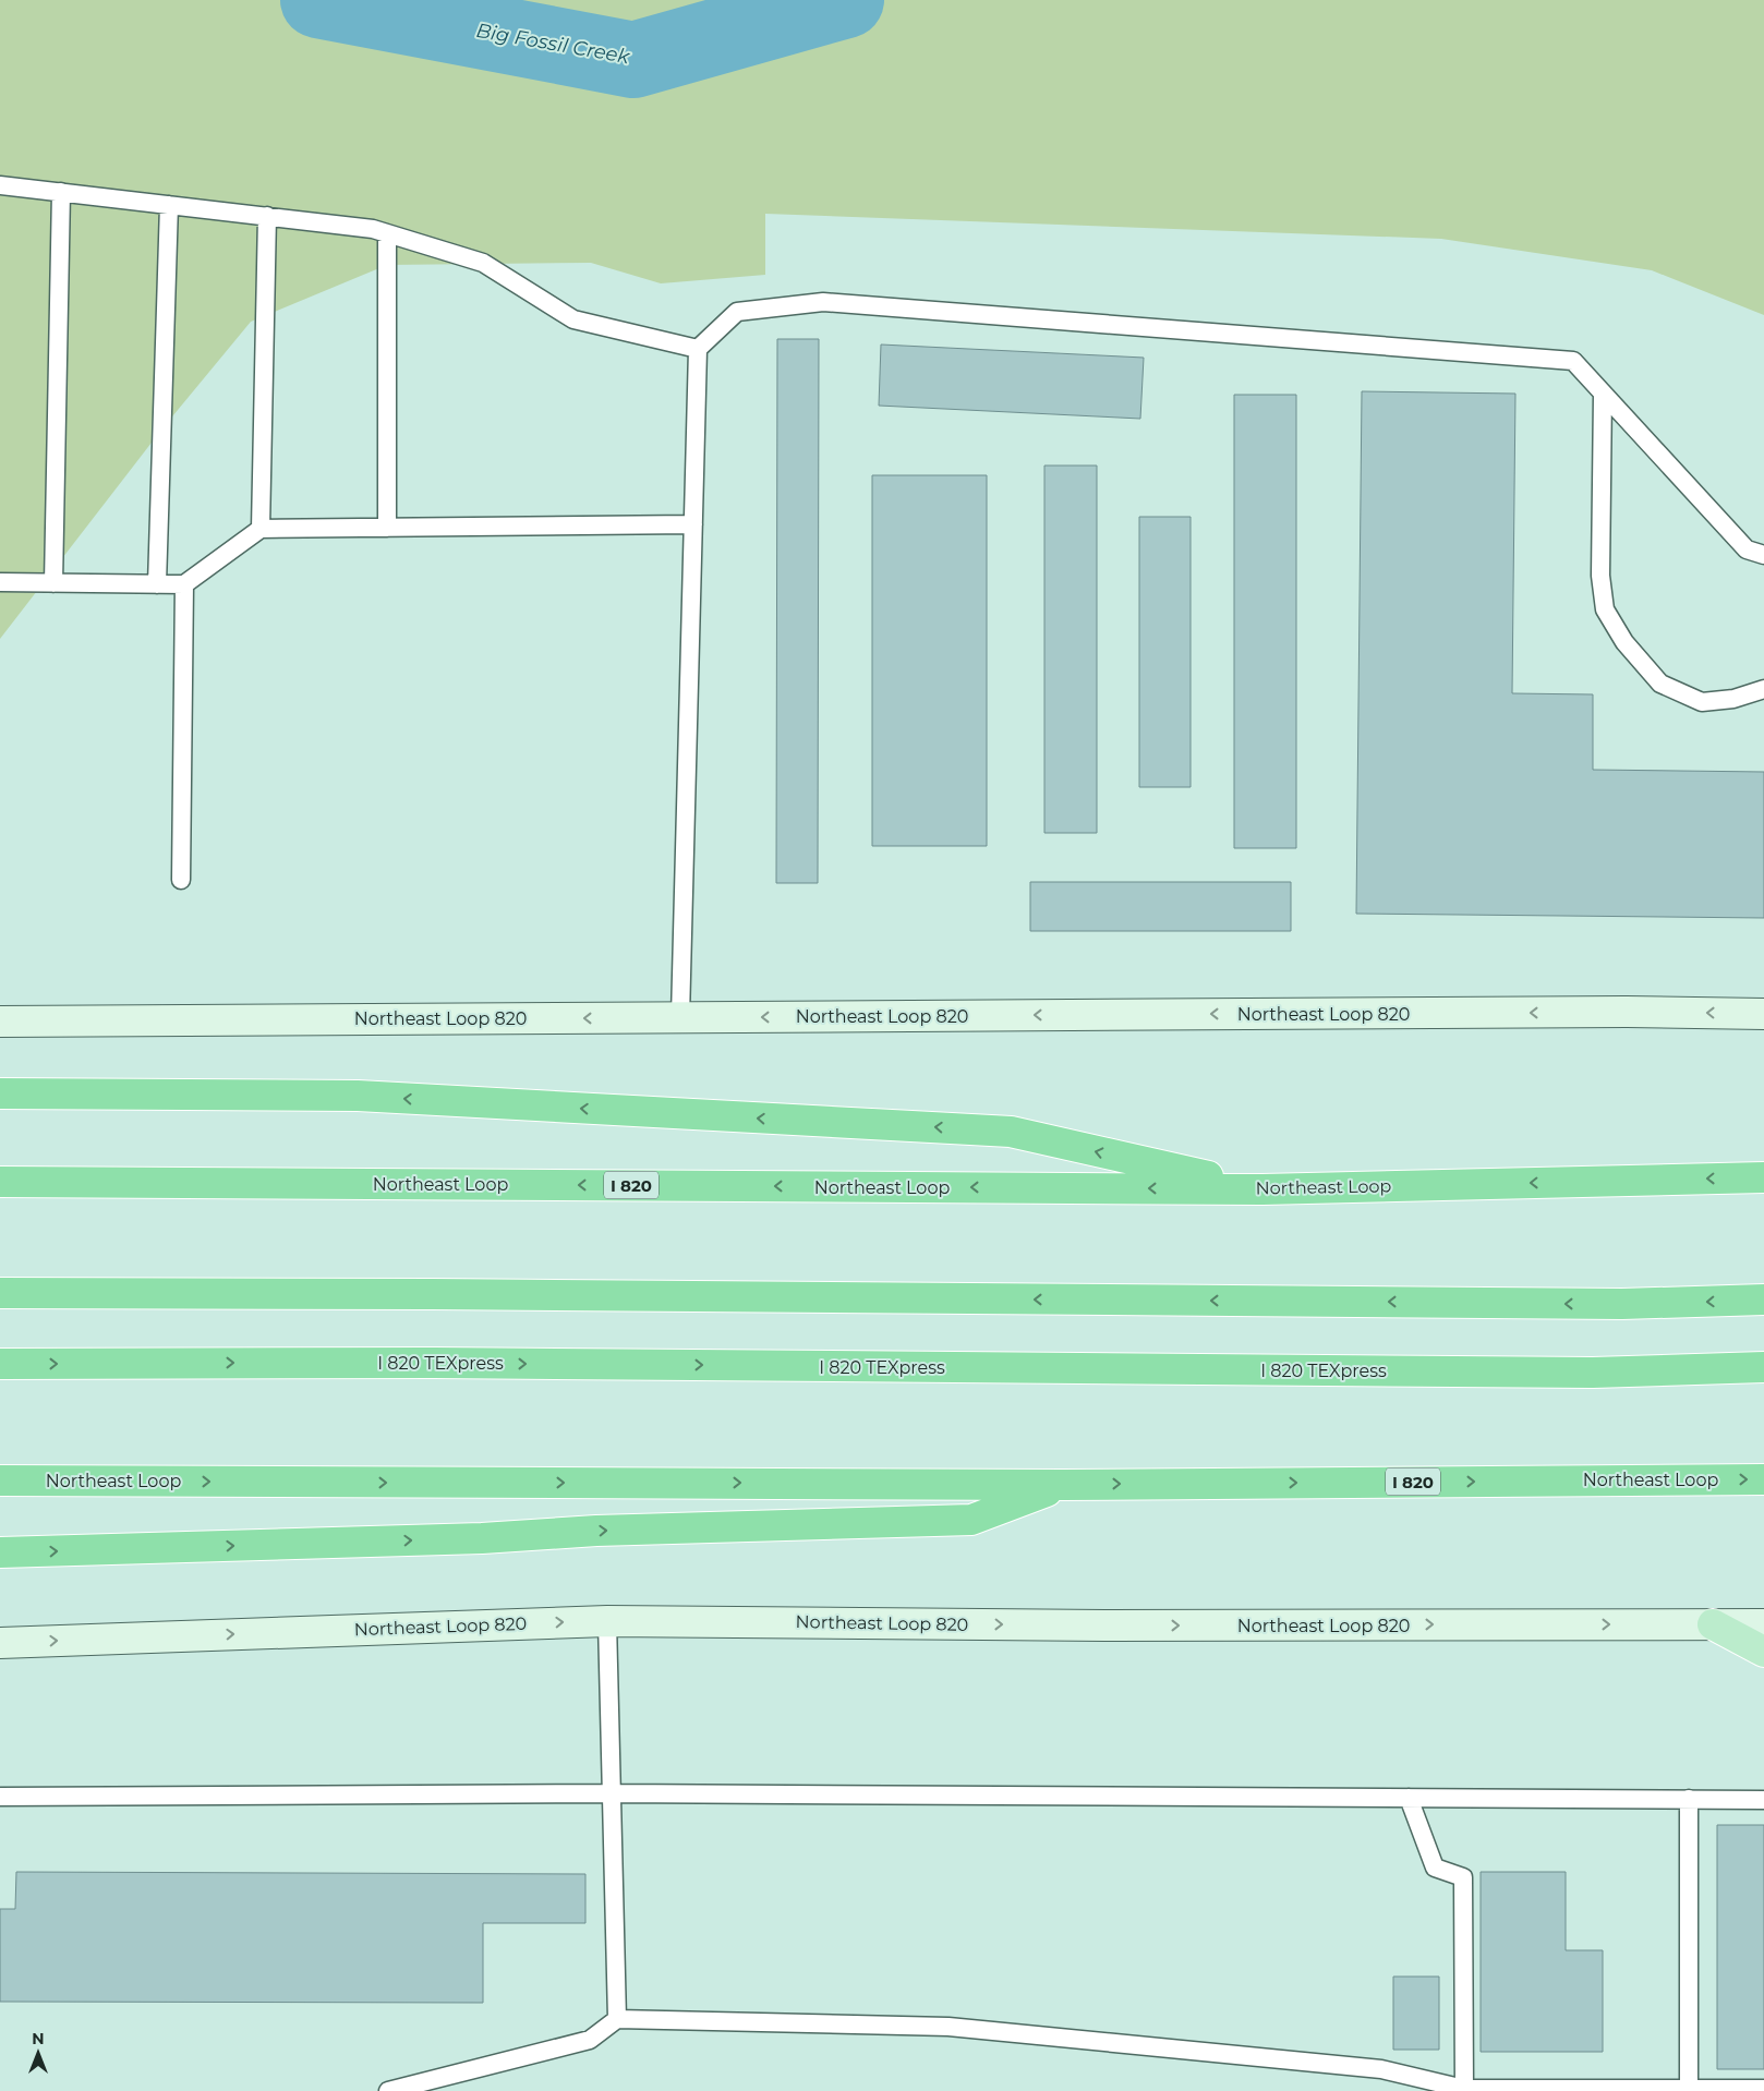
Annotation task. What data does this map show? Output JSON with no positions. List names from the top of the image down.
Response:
{
  "streets": {
    "highway": ["Northeast Loop", "I 820", "I 820 TEXpress"],
    "main road": ["Northeast Loop 820"]
  },
  "water": ["Big Fossil Creek"],
  "north": "top"
}
